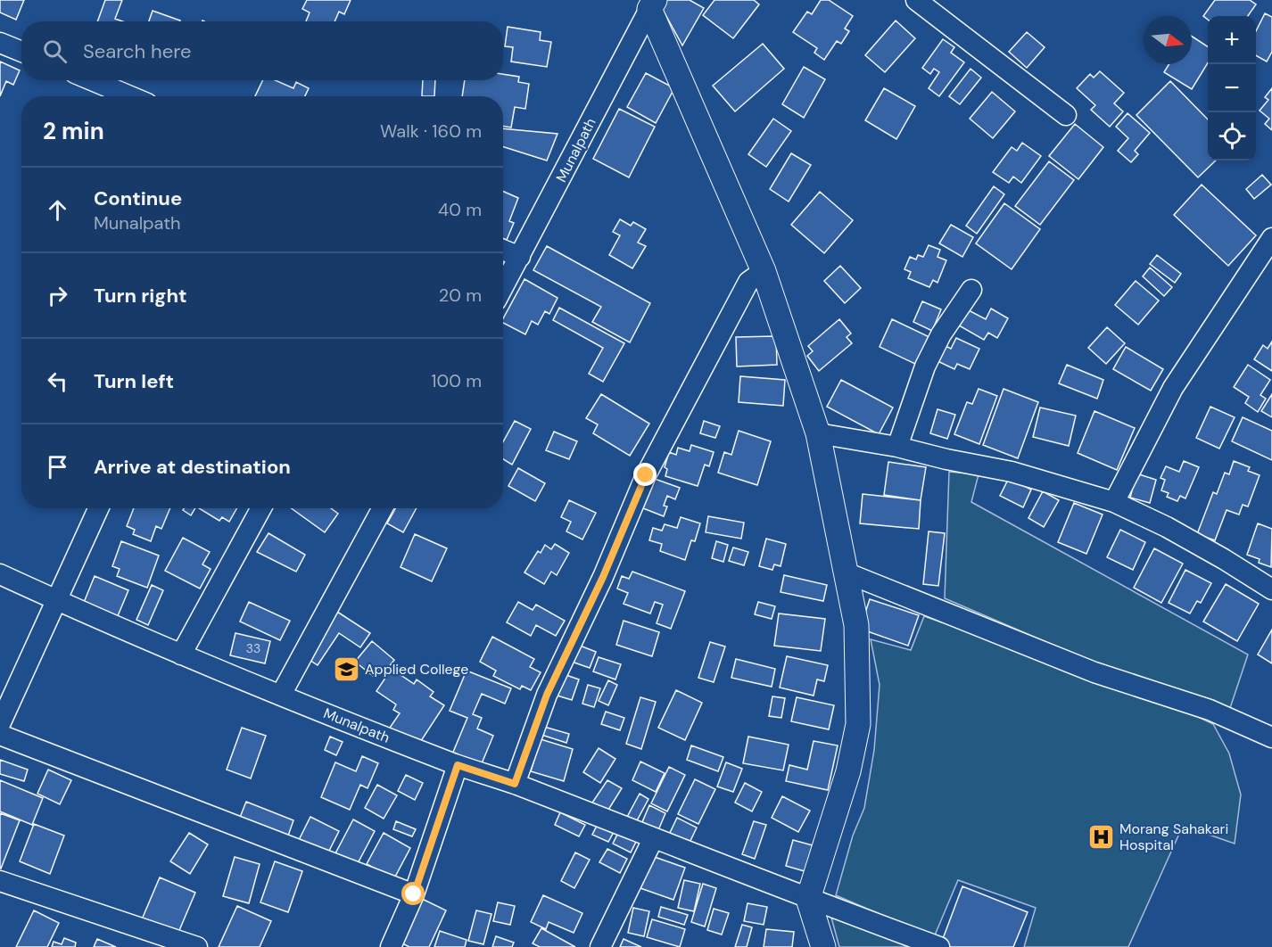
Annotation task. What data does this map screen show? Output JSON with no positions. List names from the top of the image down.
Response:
{
  "streets": {
    "street": ["Munalpath"]
  },
  "places": {
    "school or university": ["Applied College"],
    "hospital": ["Morang Sahakari Hospital"]
  },
  "house_numbers": ["33"],
  "north": "right",
  "page": {
    "map_buttons": ["+", "−"],
    "search": "Search here",
    "heading": ["2 min", "Walk · 160 m"],
    "list": [
      ["Continue", "Munalpath", "40 m"],
      ["Turn right", "20 m"],
      ["Turn left", "100 m"],
      "Arrive at destination"
    ]
  }
}
